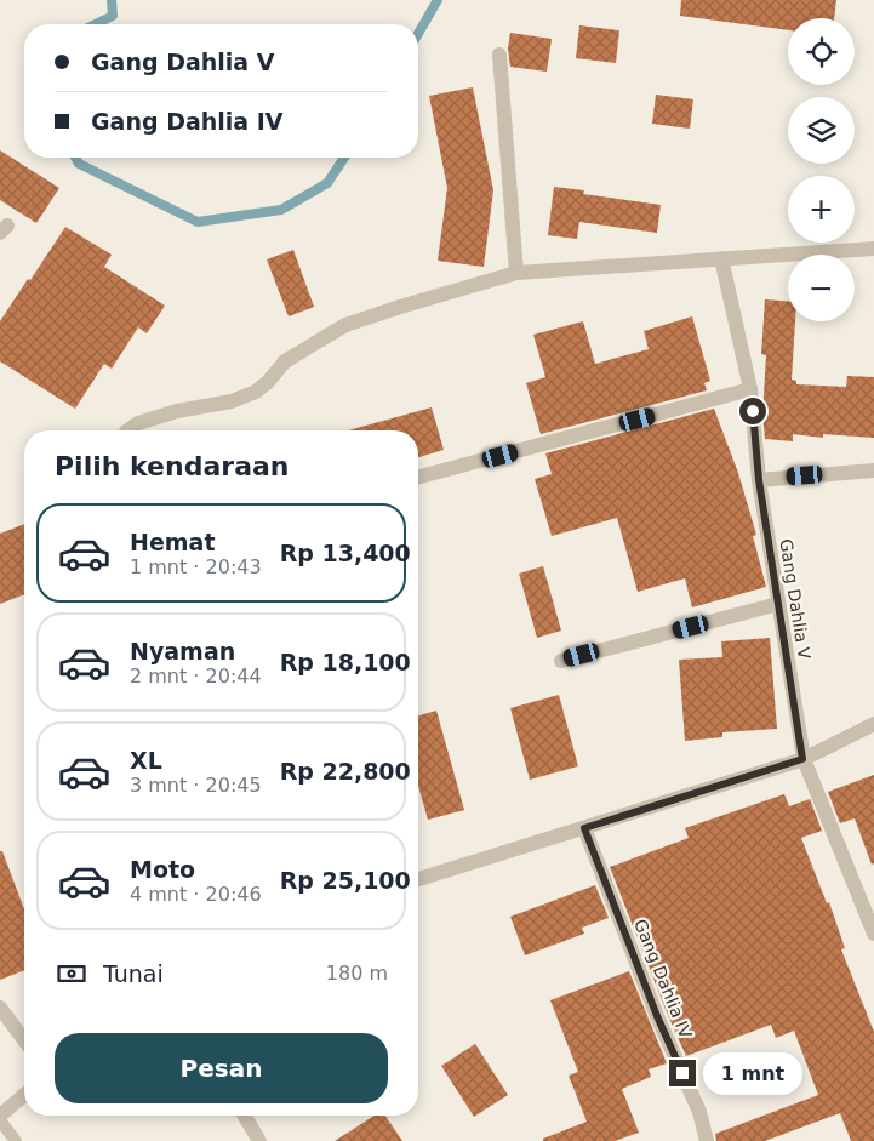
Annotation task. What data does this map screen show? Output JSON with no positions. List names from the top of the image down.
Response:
{
  "streets": {
    "street": ["Gang Dahlia V", "Gang Dahlia IV"]
  },
  "page": {
    "map_buttons": ["+", "−"],
    "banner": ["Gang Dahlia V", "Gang Dahlia IV"],
    "heading": "Pilih kendaraan",
    "list": [
      {
        "name": "Hemat",
        "note": "1 mnt · 20:43",
        "value": "Rp 13,400"
      },
      {
        "name": "Nyaman",
        "note": "2 mnt · 20:44",
        "value": "Rp 18,100"
      },
      {
        "name": "XL",
        "note": "3 mnt · 20:45",
        "value": "Rp 22,800"
      },
      {
        "name": "Moto",
        "note": "4 mnt · 20:46",
        "value": "Rp 25,100"
      }
    ],
    "pay": ["Tunai", "180 m"],
    "buttons": "Pesan",
    "bubble": "1 mnt"
  }
}
